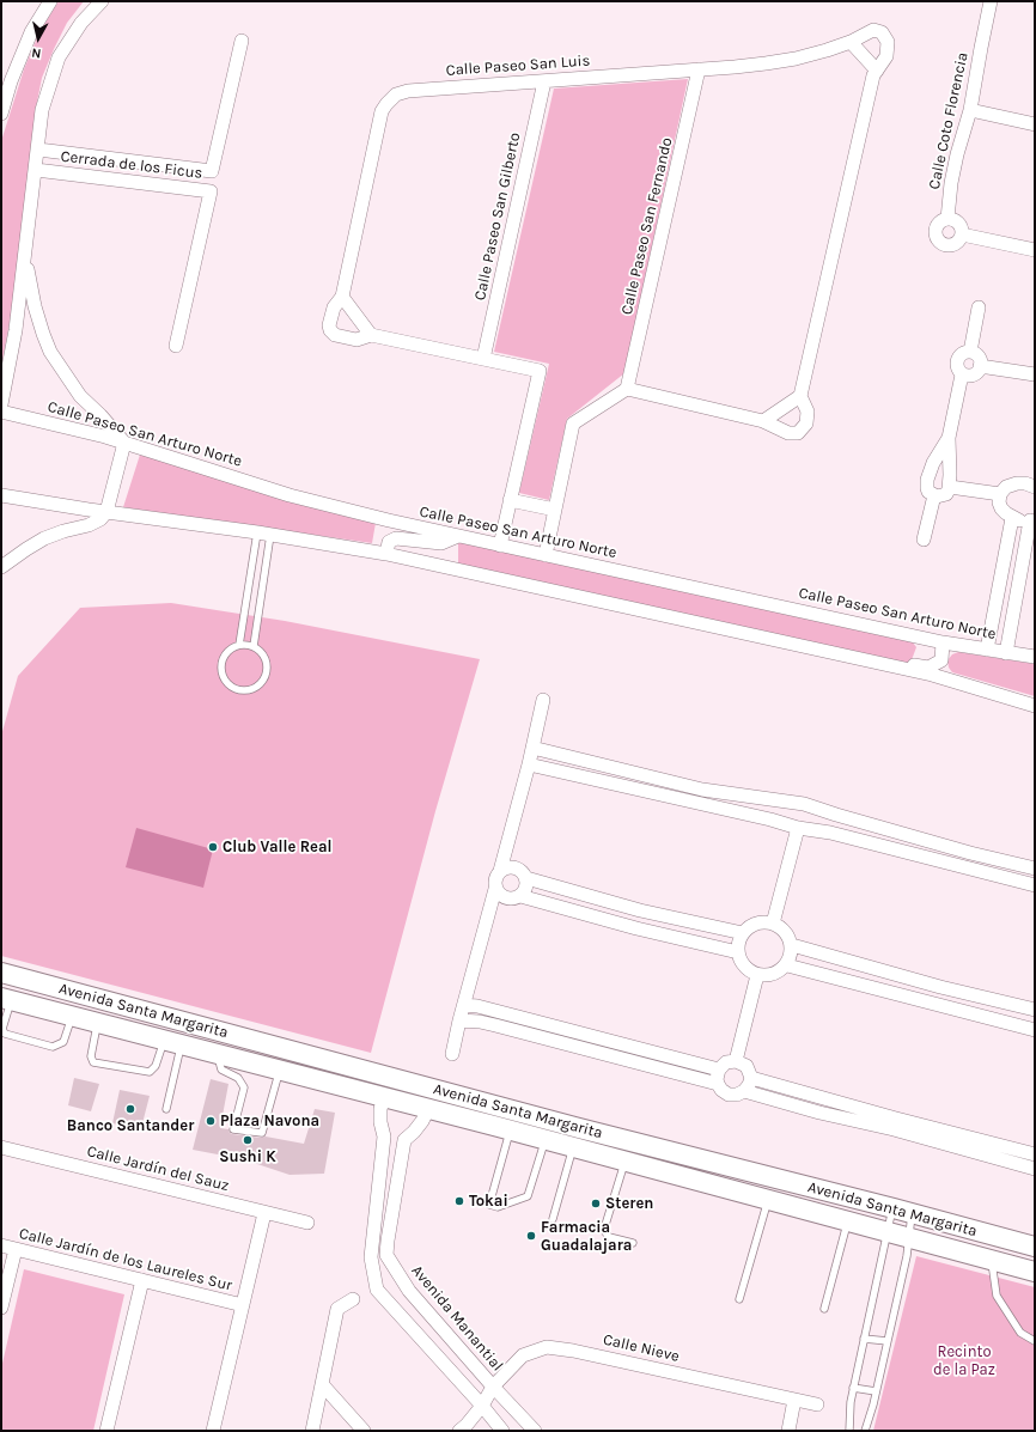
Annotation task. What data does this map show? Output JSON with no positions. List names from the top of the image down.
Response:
{
  "streets": {
    "main road": ["Avenida Santa Margarita"],
    "street": [
      "Calle Paseo San Luis",
      "Calle Coto Florencia",
      "Cerrada de los Ficus",
      "Calle Paseo San Gilberto",
      "Calle Paseo San Fernando",
      "Calle Paseo San Arturo Norte",
      "Calle Jardín del Sauz",
      "Calle Jardín de los Laureles Sur",
      "Avenida Manantial",
      "Calle Nieve"
    ]
  },
  "crossings": [
    ["Calle Paseo San Luis", "Calle Paseo San Gilberto"],
    ["Calle Paseo San Luis", "Calle Paseo San Fernando"],
    ["Calle Paseo San Luis", "Calle Paseo San Arturo Norte"],
    ["Avenida Santa Margarita", "Avenida Manantial"],
    ["Avenida Manantial", "Calle Nieve"]
  ],
  "parks": ["Recinto de la Paz"],
  "places": [
    "Club Valle Real",
    "Banco Santander",
    "Plaza Navona",
    "Sushi K",
    "Tokai",
    "Steren",
    "Farmacia Guadalajara"
  ],
  "north": "bottom"
}
